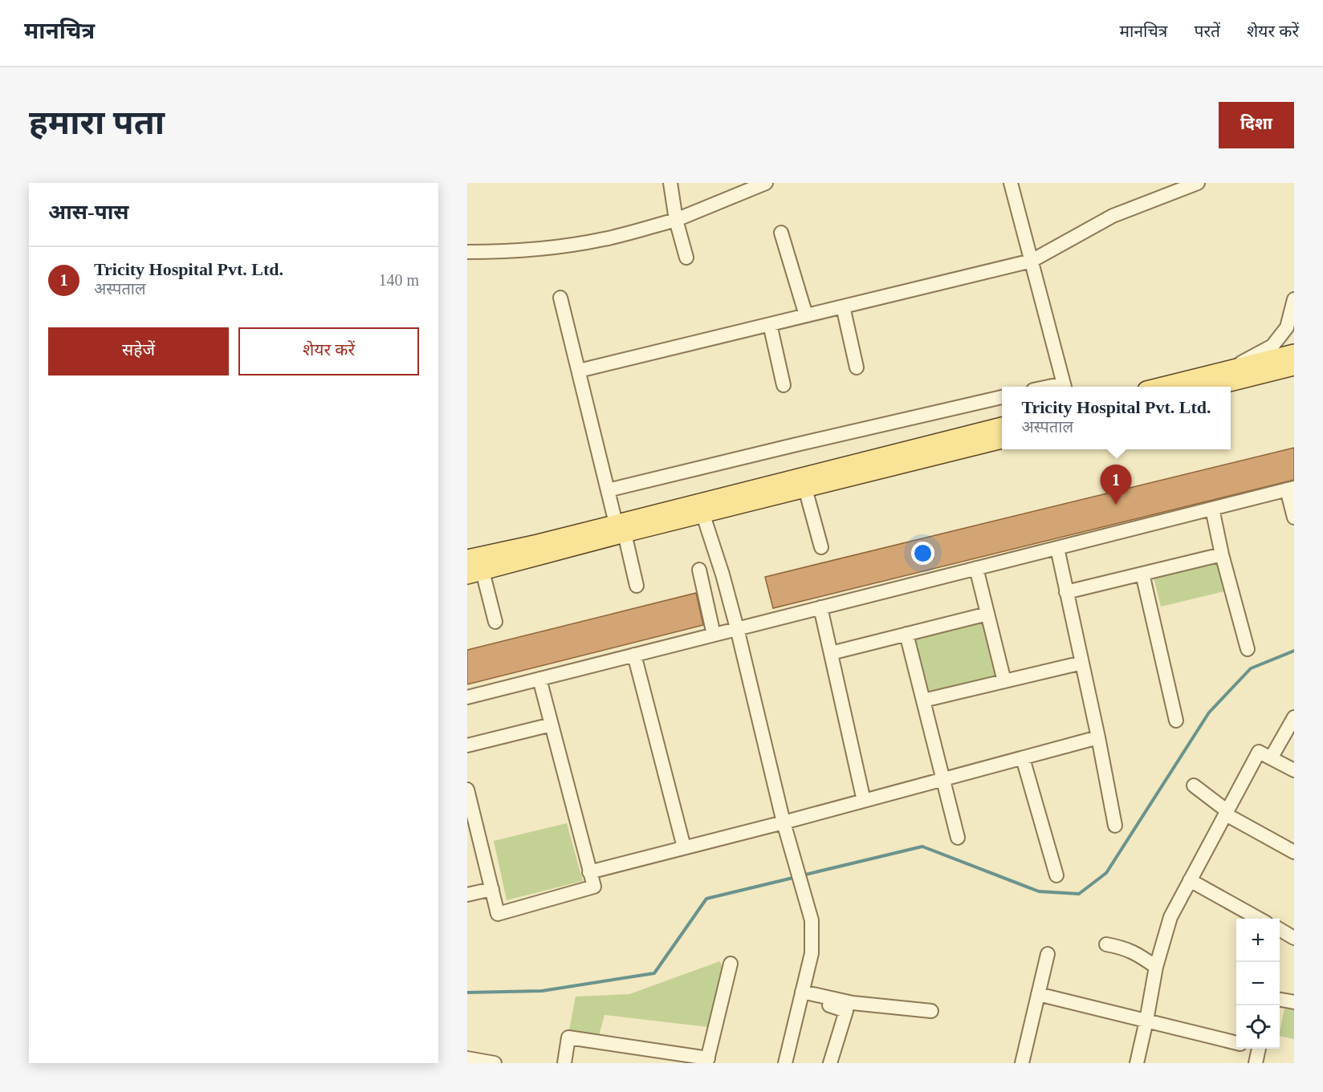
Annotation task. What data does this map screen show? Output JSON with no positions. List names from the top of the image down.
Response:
{
  "page": {
    "header": "मानचित्र",
    "nav": ["मानचित्र", "परतें", "शेयर करें"],
    "buttons": [
      "दिशा",
      ["सहेजें", "शेयर करें"]
    ],
    "title": "हमारा पता",
    "heading": "आस-पास",
    "list": [
      {
        "mark": "1",
        "name": "Tricity Hospital Pvt. Ltd.",
        "note": "अस्पताल",
        "value": "140 m"
      }
    ],
    "popup": ["Tricity Hospital Pvt. Ltd.", "अस्पताल"],
    "pins": "1",
    "map_buttons": ["+", "−"]
  }
}
